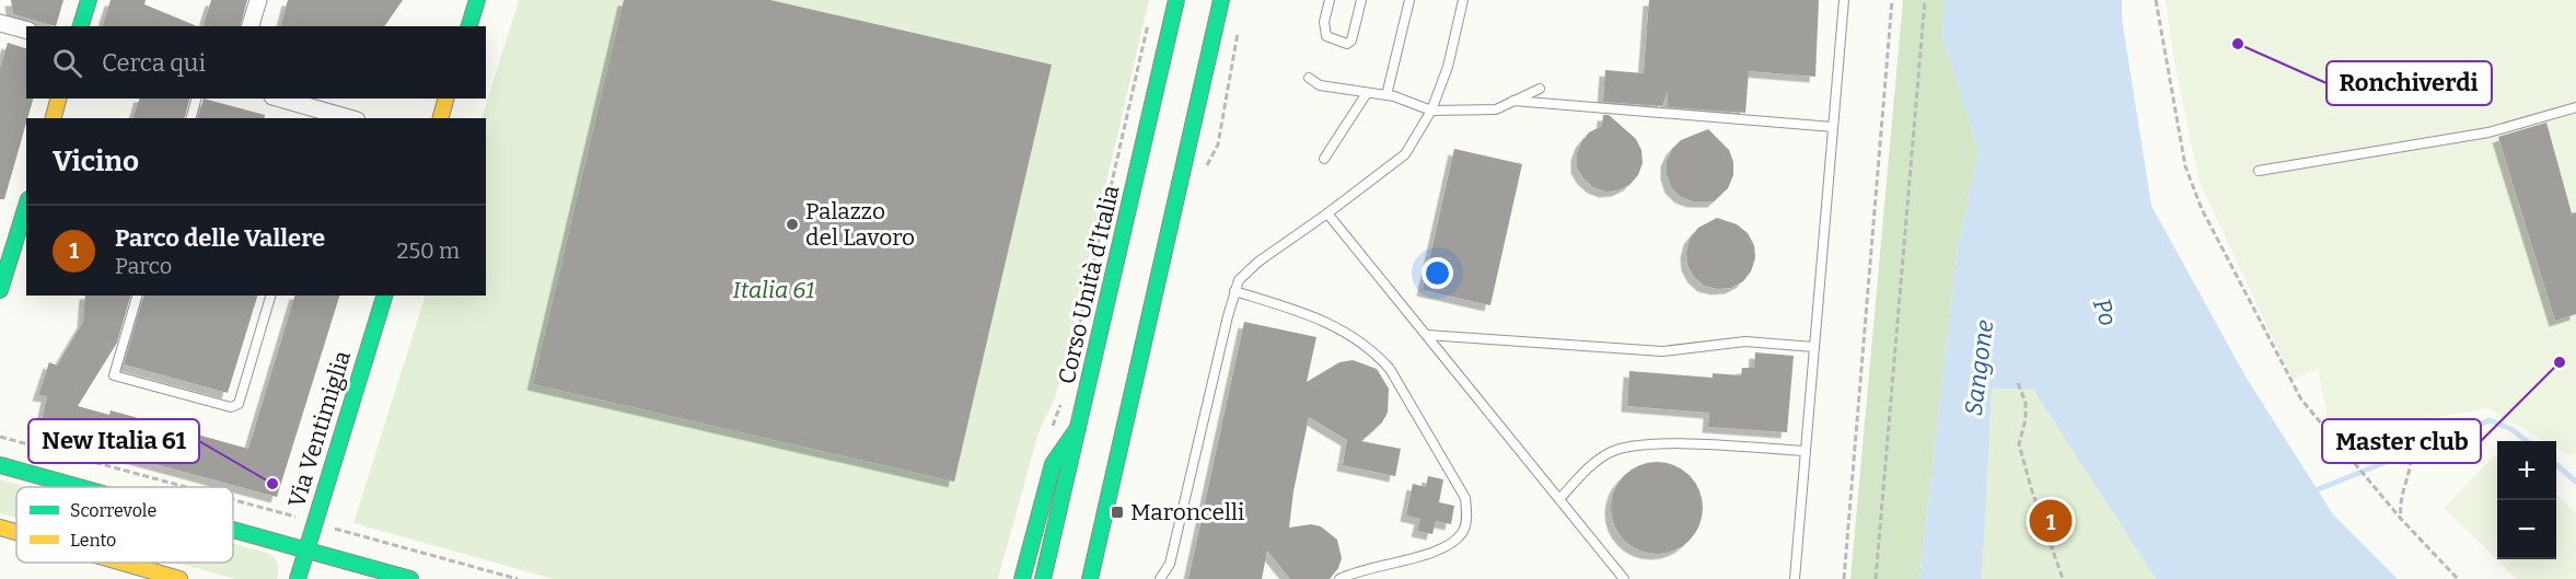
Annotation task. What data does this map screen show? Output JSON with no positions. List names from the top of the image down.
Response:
{
  "streets": {
    "main road": ["Corso Unità d'Italia", "Via Ventimiglia"]
  },
  "water": ["Po", "Sangone"],
  "parks": ["Italia 61"],
  "places": {
    "other": [
      "Ronchiverdi",
      "Palazzo del Lavoro",
      "Master club",
      "New Italia 61"
    ],
    "transit": ["Maroncelli"]
  },
  "legend": ["Scorrevole", "Lento"],
  "page": {
    "search": "Cerca qui",
    "heading": "Vicino",
    "list": [
      {
        "mark": "1",
        "name": "Parco delle Vallere",
        "note": "Parco",
        "value": "250 m"
      }
    ],
    "map_buttons": ["+", "−"],
    "pins": "1"
  }
}
